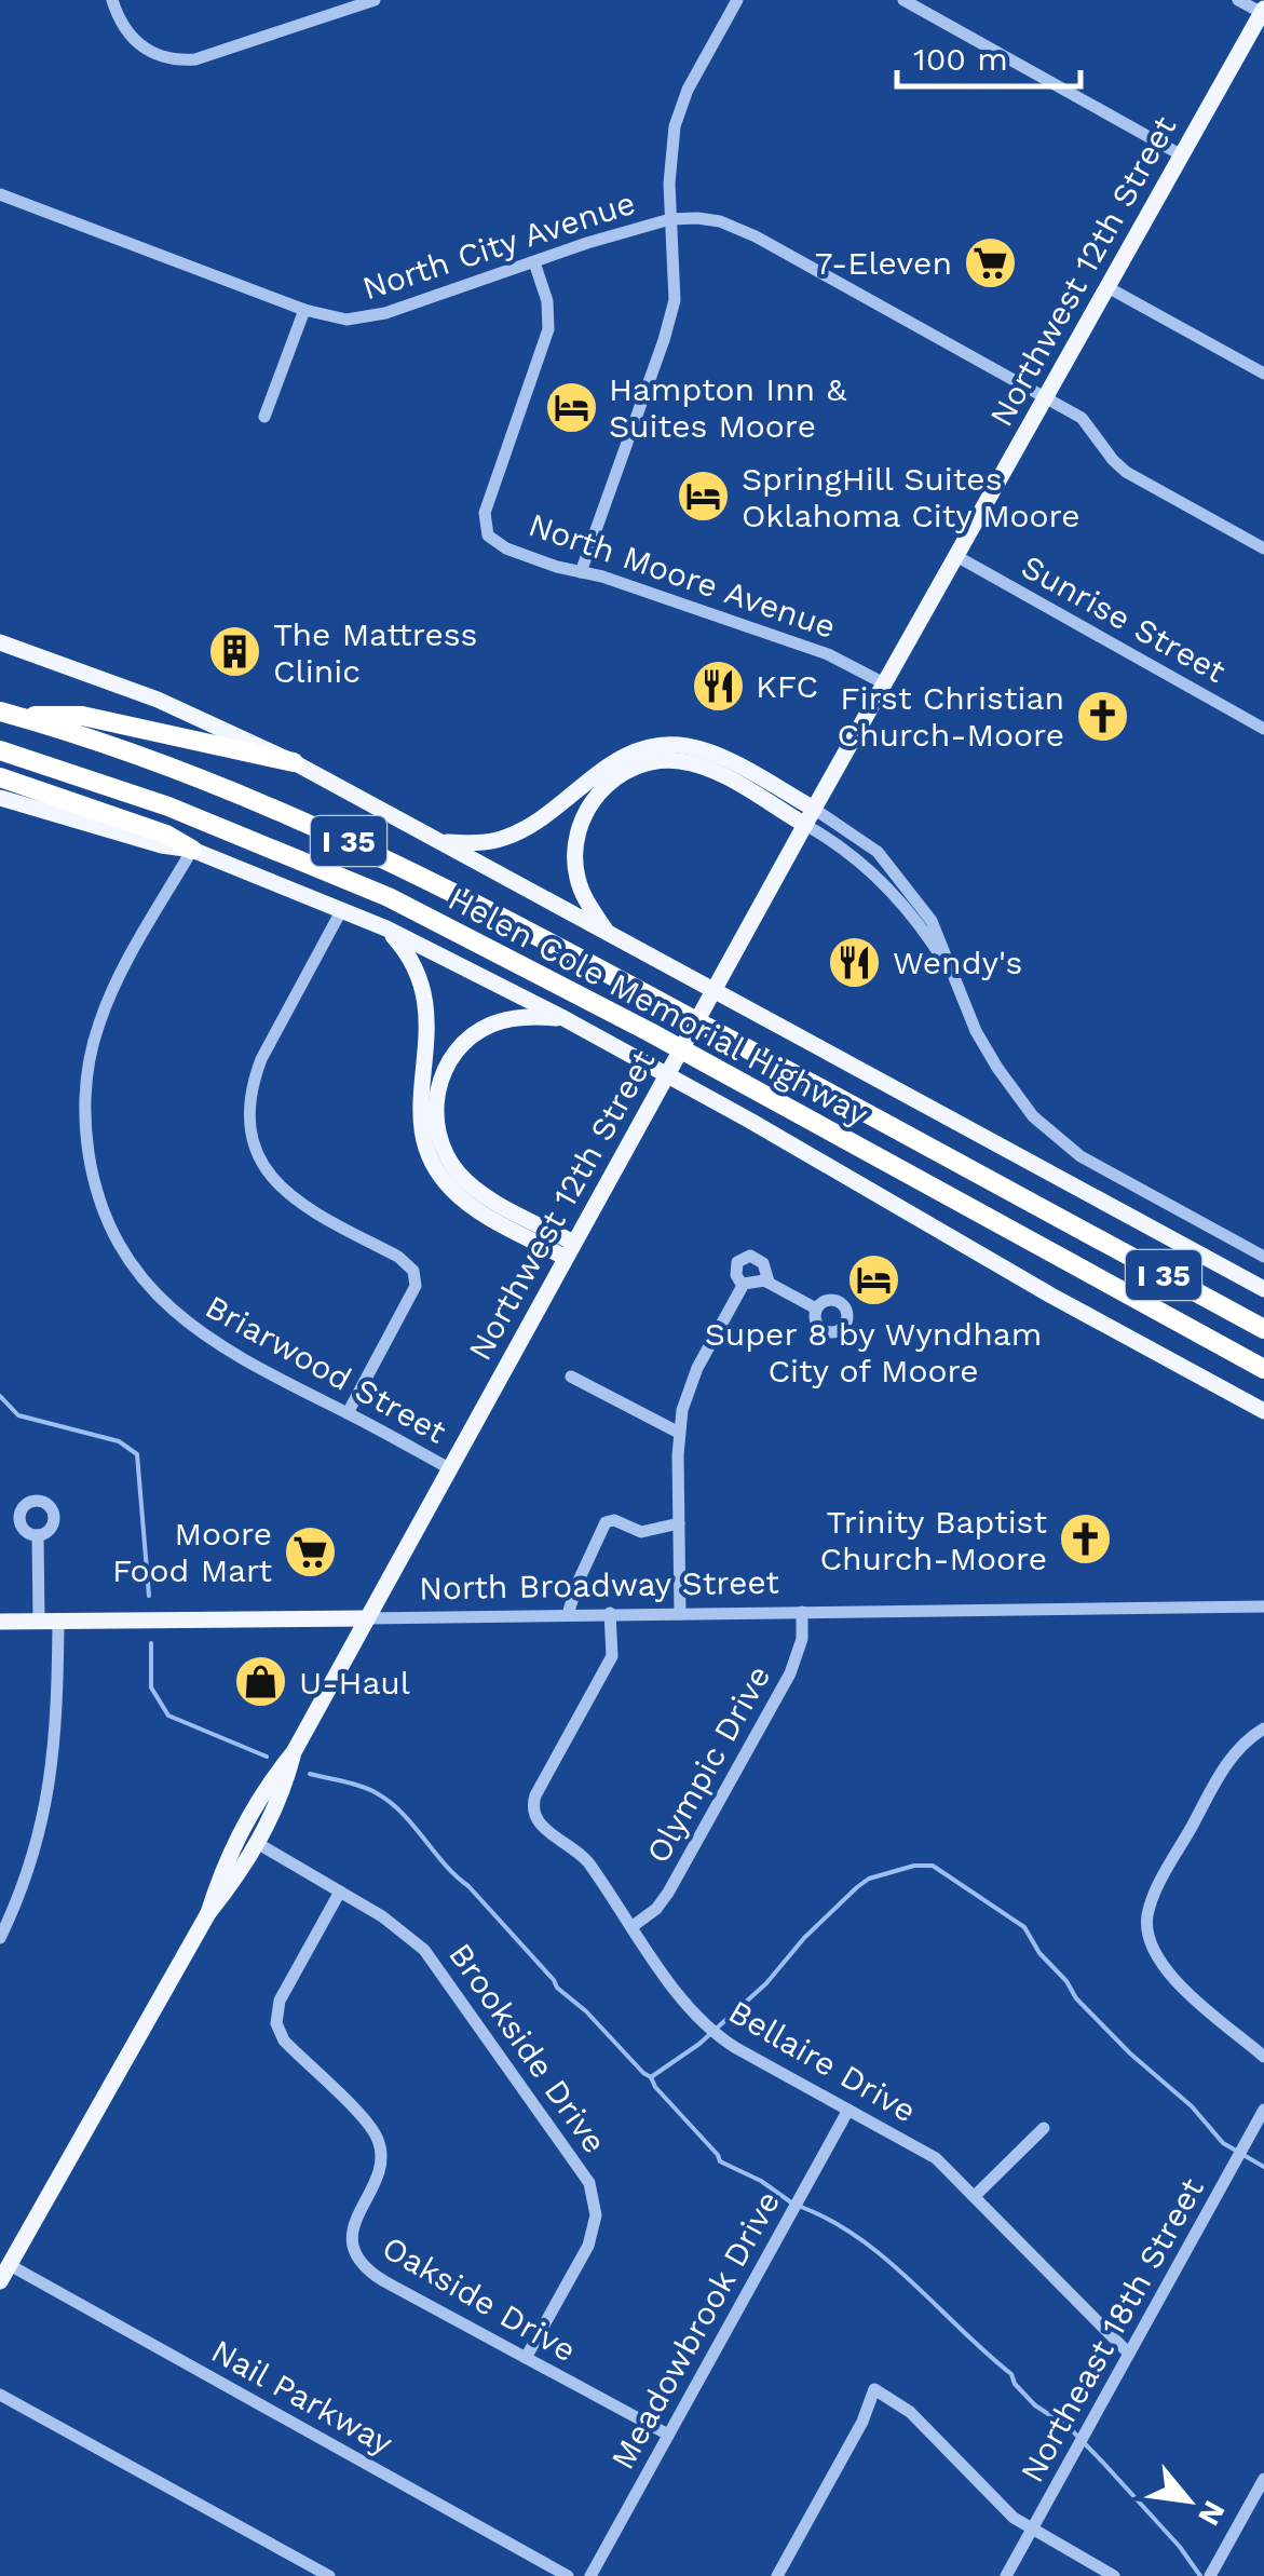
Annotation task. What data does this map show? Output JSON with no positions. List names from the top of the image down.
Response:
{
  "streets": {
    "highway": ["I 35", "Helen Cole Memorial Highway"],
    "main road": ["Northwest 12th Street", "North Broadway Street"],
    "street": [
      "North City Avenue",
      "North Moore Avenue",
      "Sunrise Street",
      "Briarwood Street",
      "Olympic Drive",
      "Brookside Drive",
      "Bellaire Drive",
      "Oakside Drive",
      "Meadowbrook Drive",
      "Northeast 18th Street",
      "Nail Parkway"
    ]
  },
  "crossings": [
    ["North City Avenue", "Northwest 12th Street"],
    ["North City Avenue", "North Moore Avenue"],
    ["Northwest 12th Street", "North Moore Avenue"],
    ["Northwest 12th Street", "Sunrise Street"],
    ["Northwest 12th Street", "Briarwood Street"],
    ["Northwest 12th Street", "North Broadway Street"],
    ["North Broadway Street", "Olympic Drive"],
    ["North Broadway Street", "Bellaire Drive"],
    ["Olympic Drive", "Bellaire Drive"],
    ["Brookside Drive", "Oakside Drive"],
    ["Bellaire Drive", "Meadowbrook Drive"],
    ["Bellaire Drive", "Northeast 18th Street"],
    ["Oakside Drive", "Meadowbrook Drive"]
  ],
  "places": {
    "supermarket": ["7-Eleven", "Moore Food Mart"],
    "hotel": ["Hampton Inn & Suites Moore", "SpringHill Suites Oklahoma City Moore", "Super 8 by Wyndham City of Moore"],
    "building": ["The Mattress Clinic"],
    "restaurant": ["KFC", "Wendy's"],
    "church": ["First Christian Church-Moore", "Trinity Baptist Church-Moore"],
    "shop": ["U-Haul"]
  },
  "scale_bar": "100 m",
  "north": "bottom right"
}
